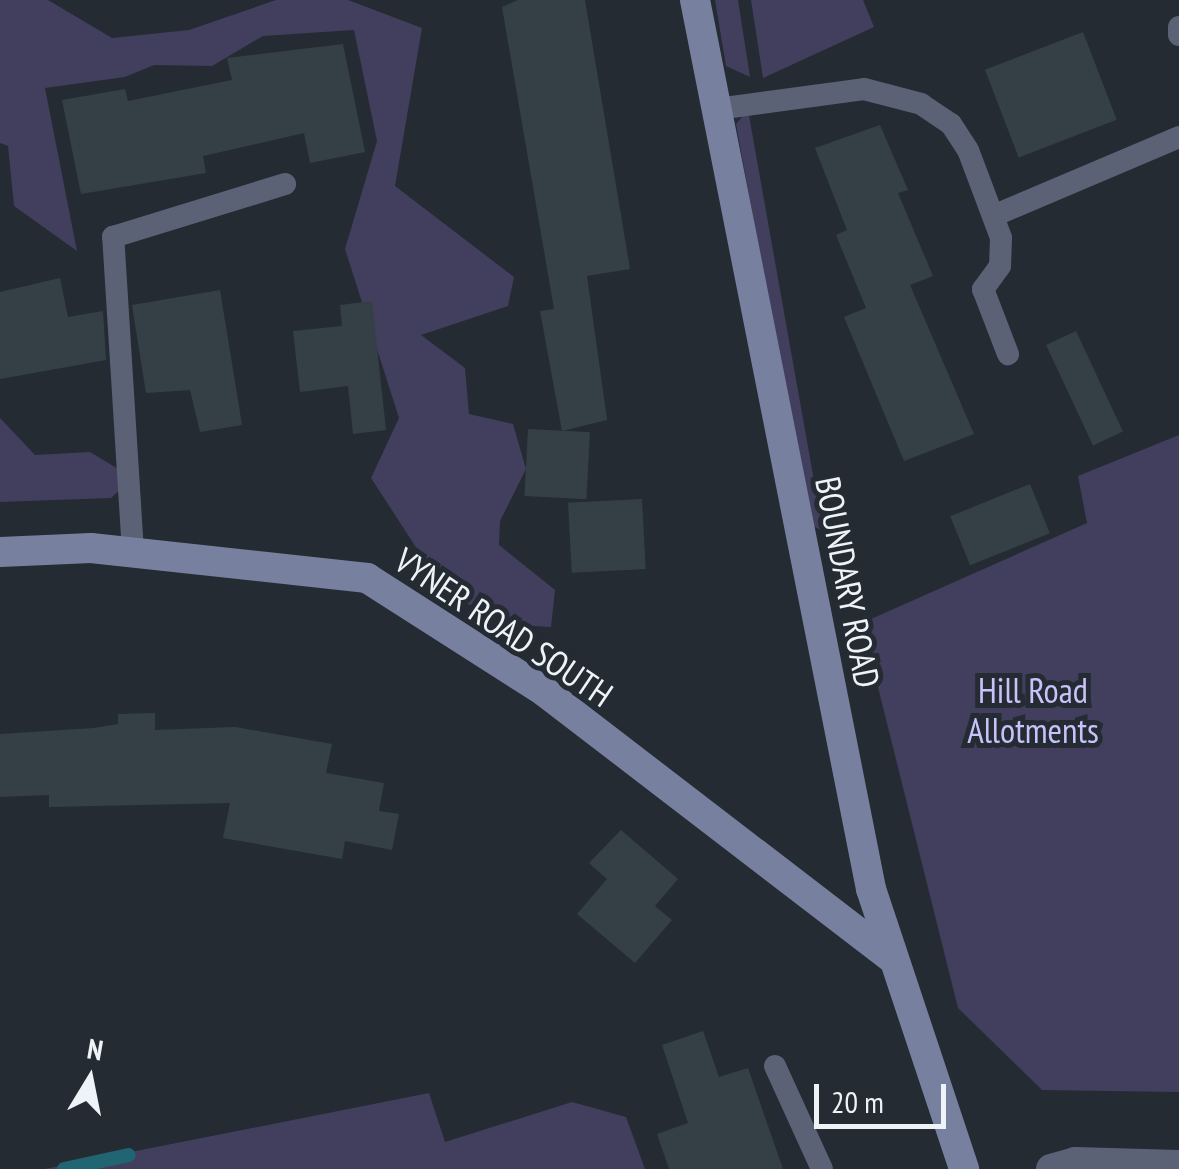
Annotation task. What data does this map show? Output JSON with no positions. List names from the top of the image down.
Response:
{
  "streets": {
    "main road": ["BOUNDARY ROAD", "VYNER ROAD SOUTH"]
  },
  "crossings": [
    ["BOUNDARY ROAD", "VYNER ROAD SOUTH"]
  ],
  "parks": ["Hill Road Allotments"],
  "scale_bar": "20 m",
  "north": "top"
}
